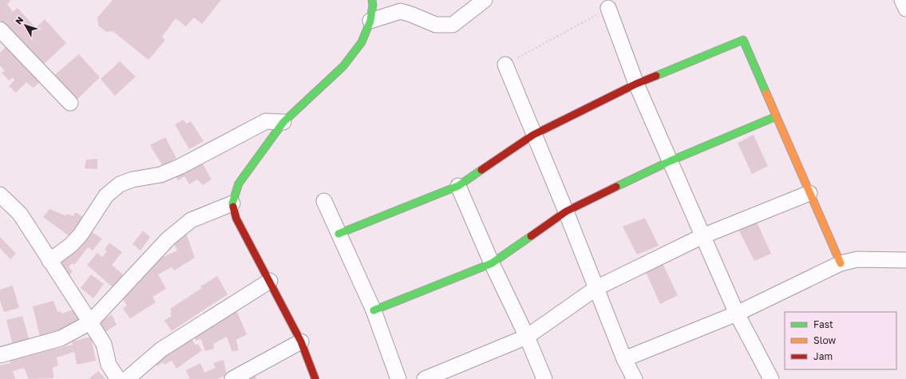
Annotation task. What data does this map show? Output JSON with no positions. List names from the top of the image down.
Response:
{
  "legend": ["Fast", "Slow", "Jam"],
  "north": "top left"
}
